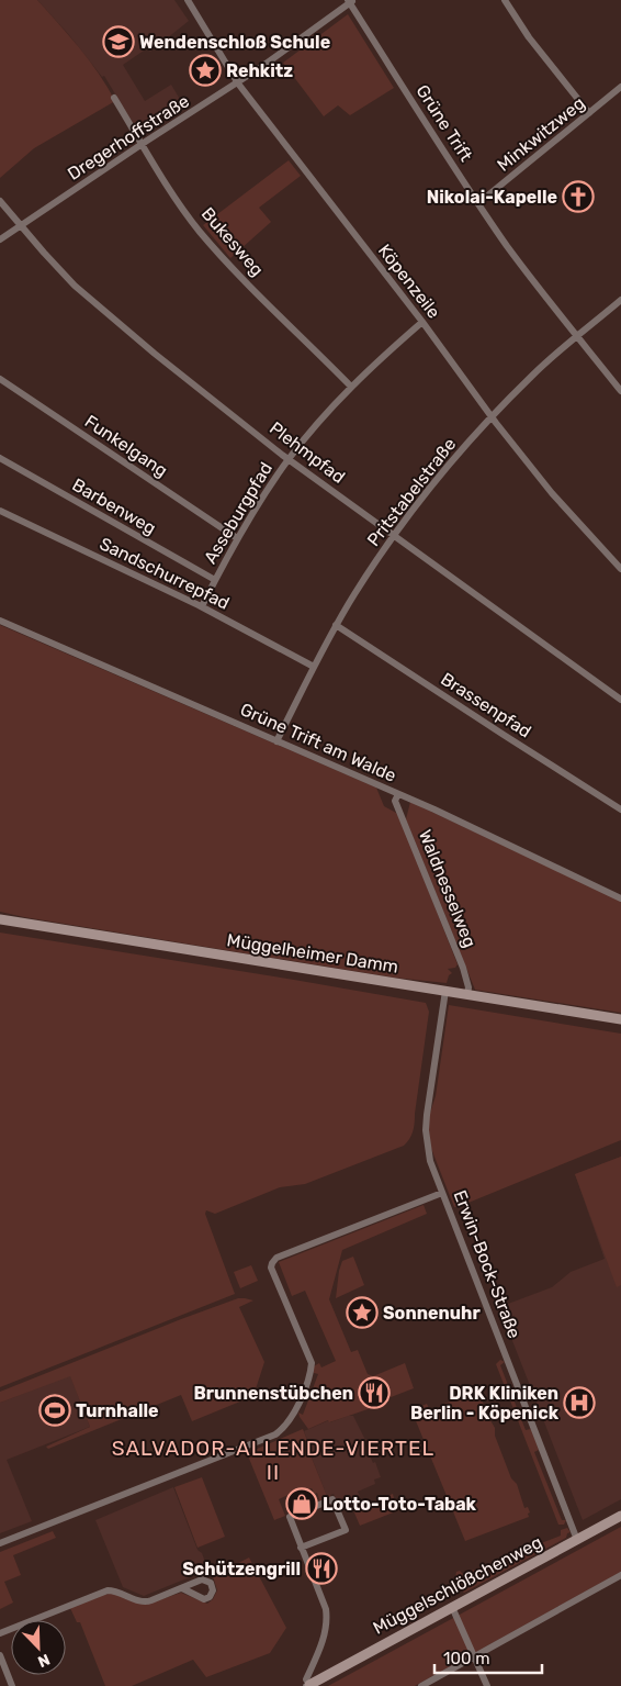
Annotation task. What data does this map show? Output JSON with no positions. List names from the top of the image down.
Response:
{
  "streets": {
    "main road": ["Müggelheimer Damm", "Müggelschlößchenweg"],
    "street": [
      "Grüne Trift",
      "Minkwitzweg",
      "Dregerhoffstraße",
      "Bukesweg",
      "Köpenzeile",
      "Funkelgang",
      "Plehmpfad",
      "Pritstabelstraße",
      "Barbenweg",
      "Asseburgpfad",
      "Sandschurrepfad",
      "Brassenpfad",
      "Grüne Trift am Walde",
      "Waldnesselweg",
      "Erwin-Bock-Straße"
    ]
  },
  "crossings": [
    ["Grüne Trift", "Minkwitzweg"],
    ["Grüne Trift", "Dregerhoffstraße"],
    ["Grüne Trift", "Pritstabelstraße"],
    ["Dregerhoffstraße", "Bukesweg"],
    ["Dregerhoffstraße", "Köpenzeile"],
    ["Dregerhoffstraße", "Plehmpfad"],
    ["Bukesweg", "Asseburgpfad"],
    ["Köpenzeile", "Pritstabelstraße"],
    ["Köpenzeile", "Asseburgpfad"],
    ["Funkelgang", "Asseburgpfad"],
    ["Plehmpfad", "Pritstabelstraße"],
    ["Plehmpfad", "Asseburgpfad"],
    ["Pritstabelstraße", "Sandschurrepfad"],
    ["Pritstabelstraße", "Brassenpfad"],
    ["Pritstabelstraße", "Grüne Trift am Walde"],
    ["Barbenweg", "Asseburgpfad"],
    ["Asseburgpfad", "Sandschurrepfad"],
    ["Grüne Trift am Walde", "Waldnesselweg"],
    ["Waldnesselweg", "Müggelheimer Damm"],
    ["Müggelheimer Damm", "Erwin-Bock-Straße"],
    ["Erwin-Bock-Straße", "Müggelschlößchenweg"]
  ],
  "districts": ["SALVADOR-ALLENDE-VIERTEL II"],
  "places": {
    "school or university": ["Wendenschloß Schule"],
    "place": ["Rehkitz", "Sonnenuhr"],
    "church": ["Nikolai-Kapelle"],
    "restaurant": ["Brunnenstübchen", "Schützengrill"],
    "hospital": ["DRK Kliniken Berlin - Köpenick"],
    "sports": ["Turnhalle"],
    "shop": ["Lotto-Toto-Tabak"]
  },
  "scale_bar": "100 m",
  "north": "bottom right"
}
